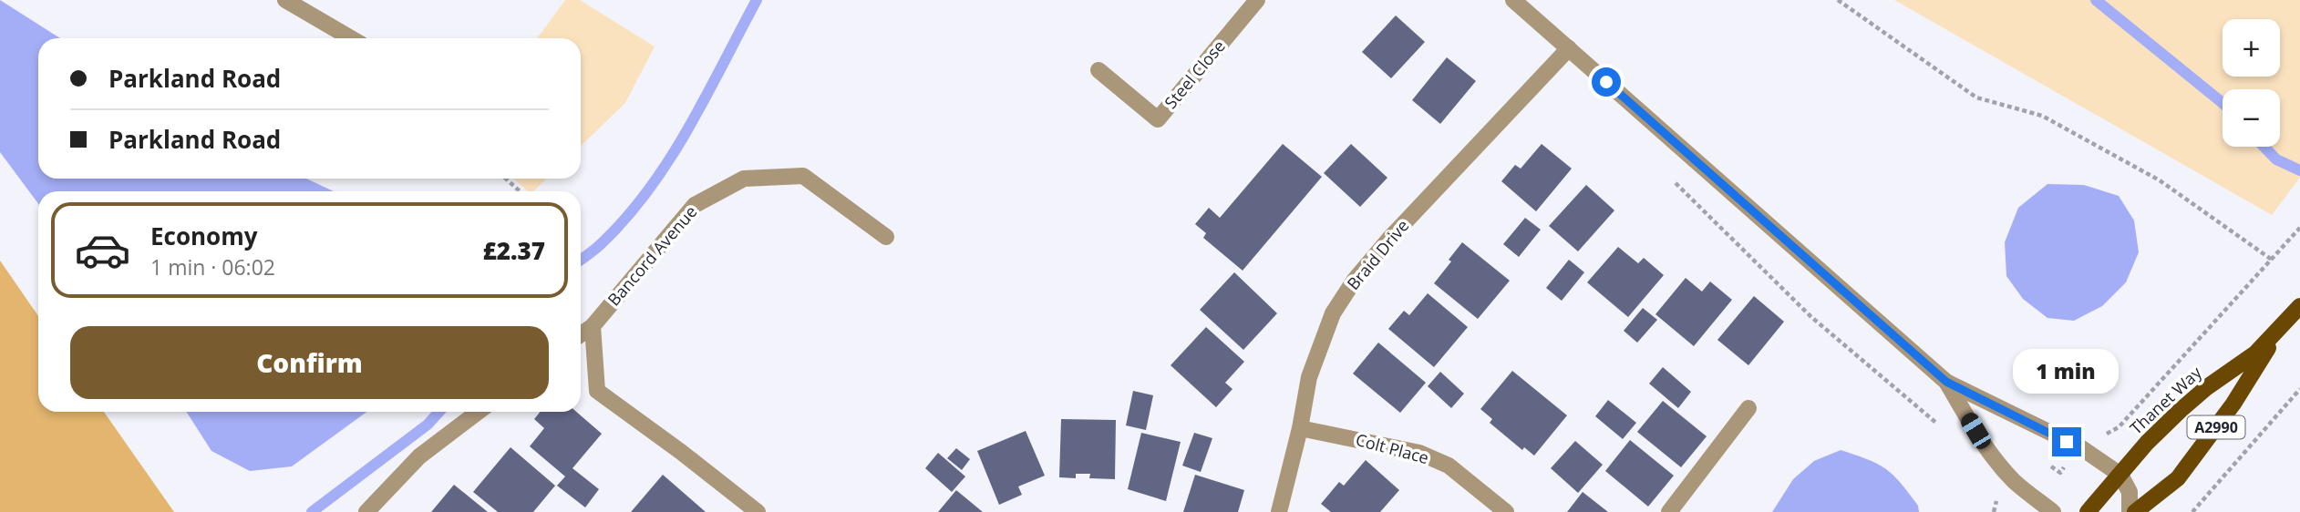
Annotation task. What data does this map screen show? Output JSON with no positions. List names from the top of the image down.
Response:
{
  "streets": {
    "main road": ["Thanet Way", "A2990"],
    "street": [
      "Steel Close",
      "Braid Drive",
      "Bancord Avenue",
      "Colt Place"
    ]
  },
  "crossings": [
    ["Braid Drive", "Colt Place"]
  ],
  "page": {
    "map_buttons": ["+", "−"],
    "banner": ["Parkland Road", "Parkland Road"],
    "list": [
      {
        "name": "Economy",
        "note": "1 min · 06:02",
        "value": "£2.37"
      }
    ],
    "buttons": "Confirm",
    "bubble": "1 min"
  }
}
